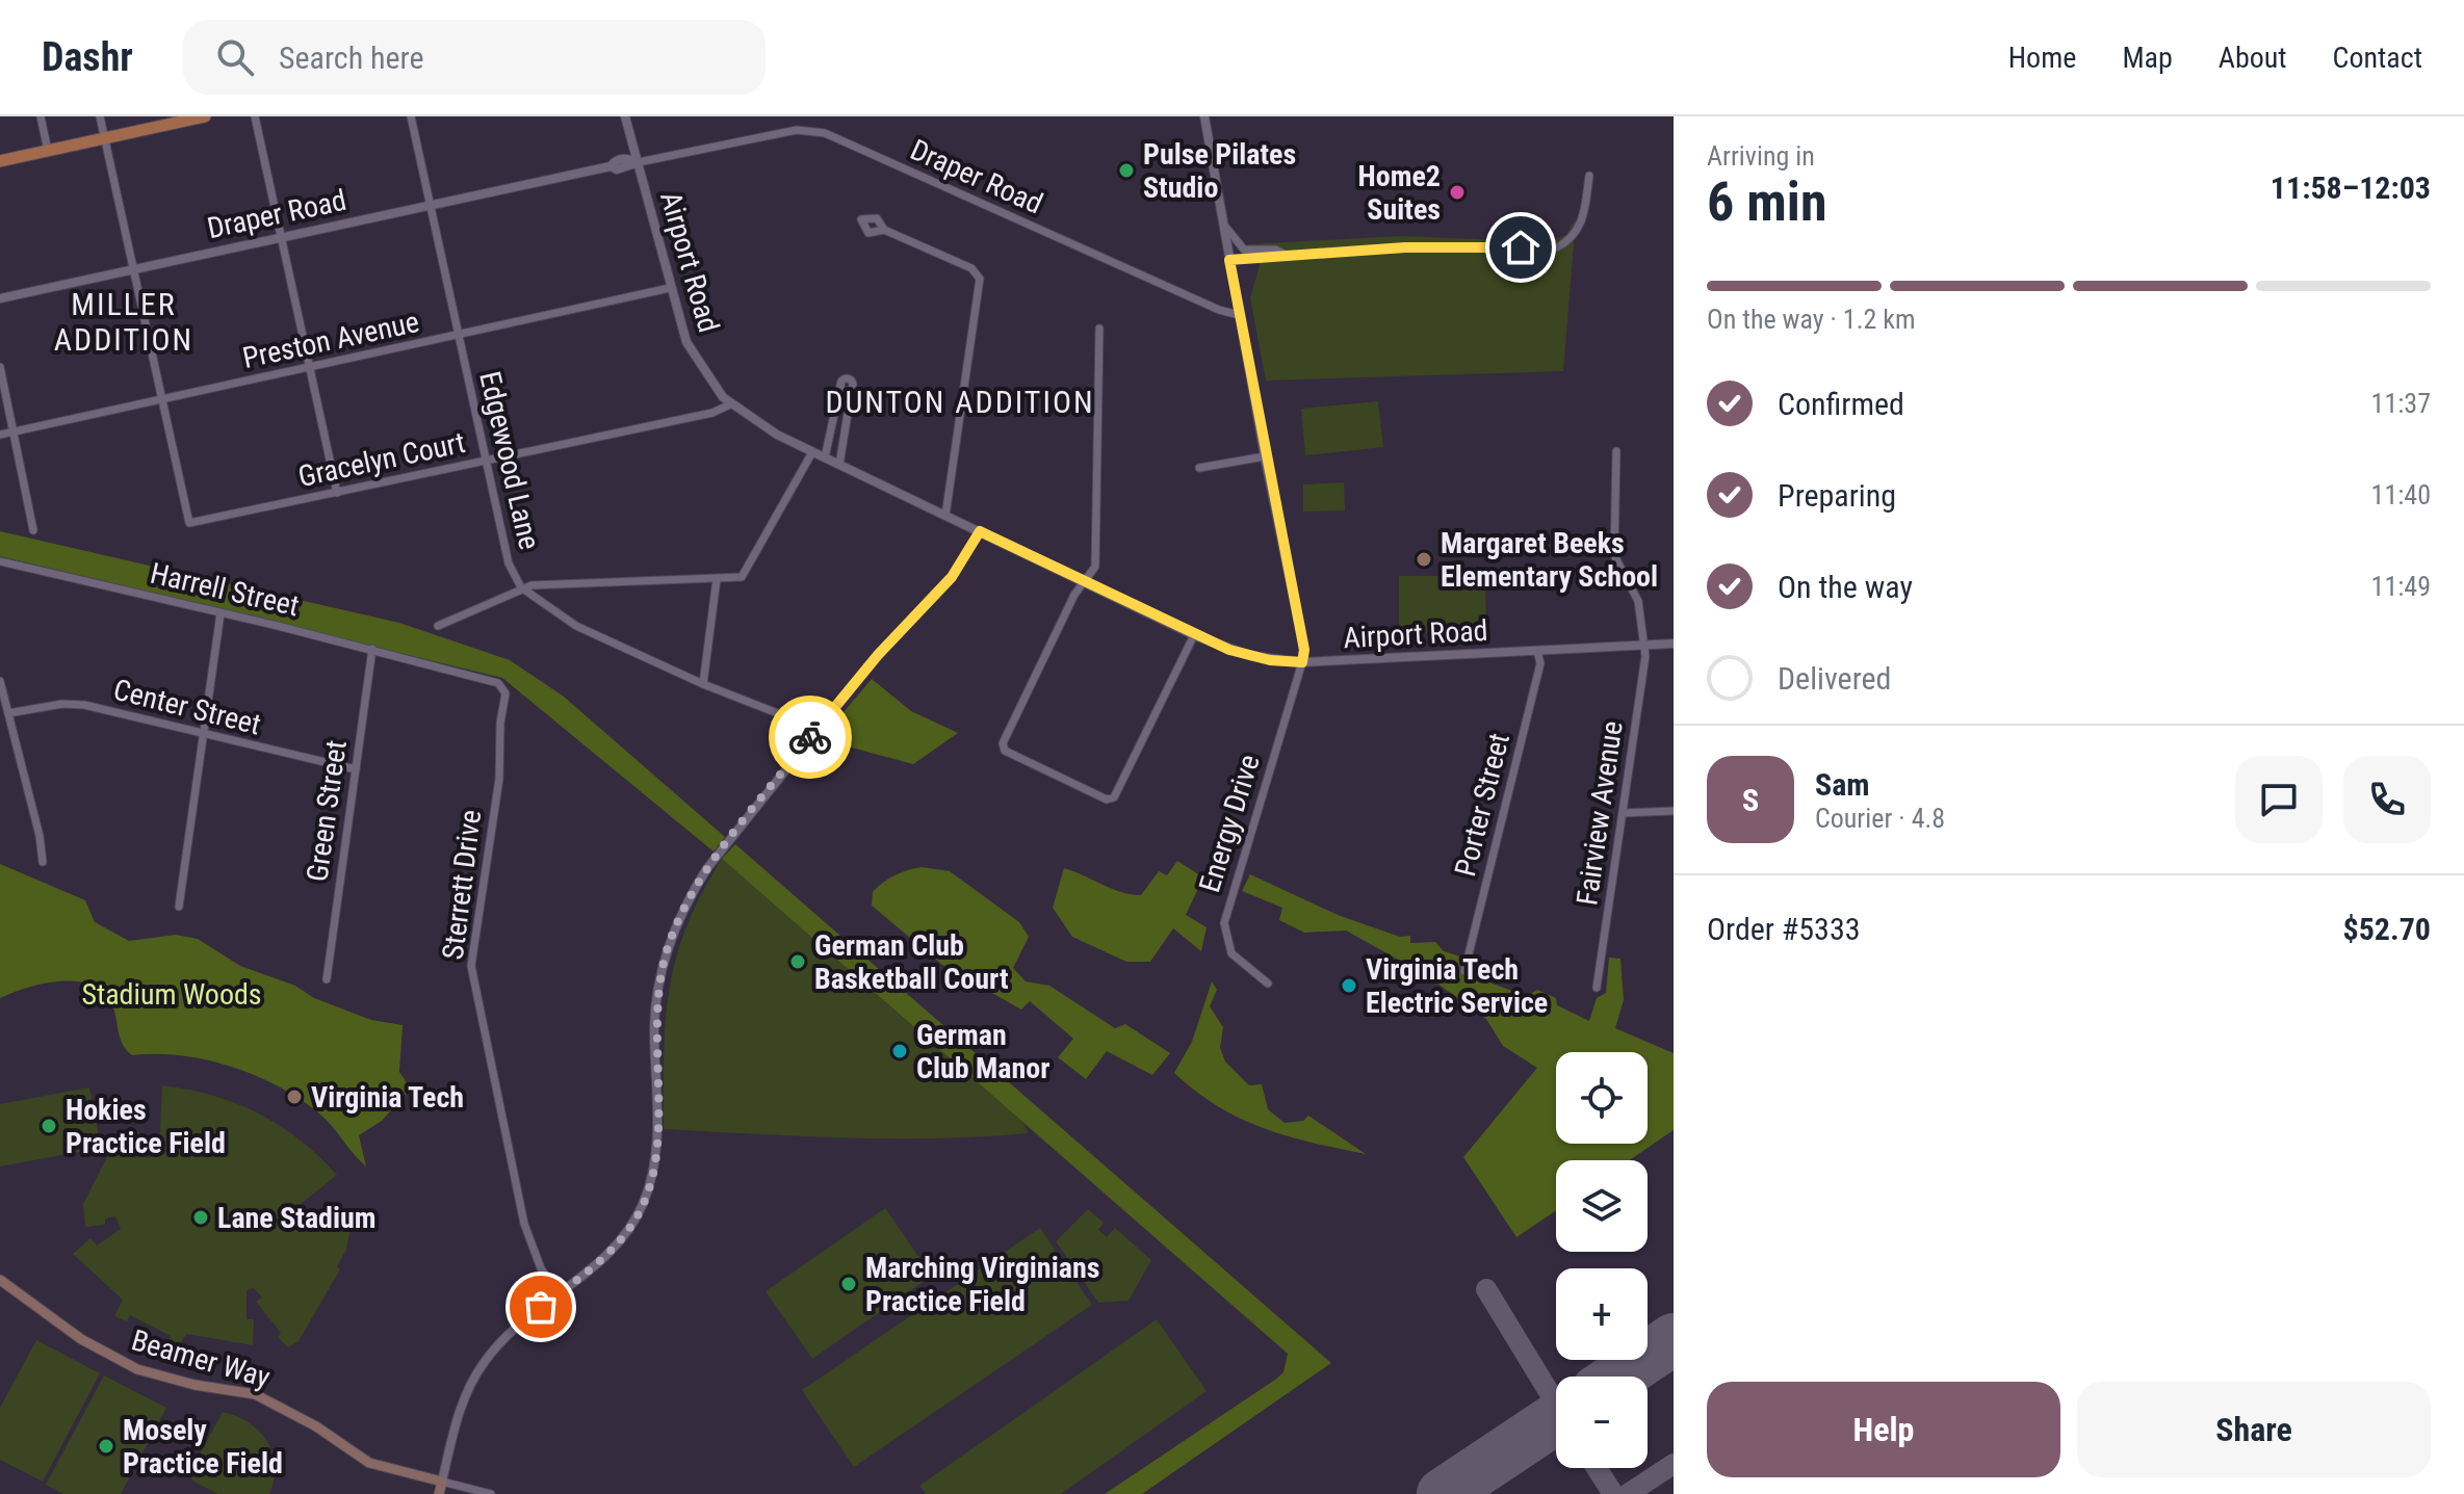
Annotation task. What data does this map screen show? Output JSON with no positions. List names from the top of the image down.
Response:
{
  "streets": {
    "main road": ["Beamer Way"],
    "street": [
      "Draper Road",
      "Airport Road",
      "Preston Avenue",
      "Gracelyn Court",
      "Edgewood Lane",
      "Harrell Street",
      "Center Street",
      "Porter Street",
      "Green Street",
      "Fairview Avenue",
      "Energy Drive",
      "Sterrett Drive"
    ]
  },
  "crossings": [
    ["Draper Road", "Airport Road"],
    ["Draper Road", "Edgewood Lane"],
    ["Airport Road", "Preston Avenue"],
    ["Airport Road", "Gracelyn Court"],
    ["Airport Road", "Porter Street"],
    ["Airport Road", "Fairview Avenue"],
    ["Airport Road", "Energy Drive"],
    ["Preston Avenue", "Gracelyn Court"],
    ["Preston Avenue", "Edgewood Lane"],
    ["Gracelyn Court", "Edgewood Lane"],
    ["Harrell Street", "Green Street"],
    ["Harrell Street", "Sterrett Drive"],
    ["Center Street", "Green Street"]
  ],
  "districts": ["MILLER ADDITION", "DUNTON ADDITION"],
  "parks": ["Stadium Woods"],
  "places": [
    "Pulse Pilates Studio",
    "Home2 Suites",
    "Margaret Beeks Elementary School",
    "German Club Basketball Court",
    "Virginia Tech Electric Service",
    "German Club Manor",
    "Virginia Tech",
    "Hokies Practice Field",
    "Lane Stadium",
    "Marching Virginians Practice Field",
    "Mosely Practice Field"
  ],
  "page": {
    "header": "Dashr",
    "search": "Search here",
    "nav": [
      "Home",
      "Map",
      "About",
      "Contact"
    ],
    "heading": ["6 min", "Arriving in", "11:58–12:03"],
    "panel": [
      "Sam",
      "Courier · 4.8",
      "Order #5333",
      "$52.70"
    ],
    "bar": "On the way · 1.2 km",
    "list": [
      ["Confirmed", "11:37"],
      ["Preparing", "11:40"],
      ["On the way", "11:49"],
      "Delivered"
    ],
    "round": "S",
    "map_buttons": ["+", "−"],
    "buttons": ["Help", "Share"]
  }
}
